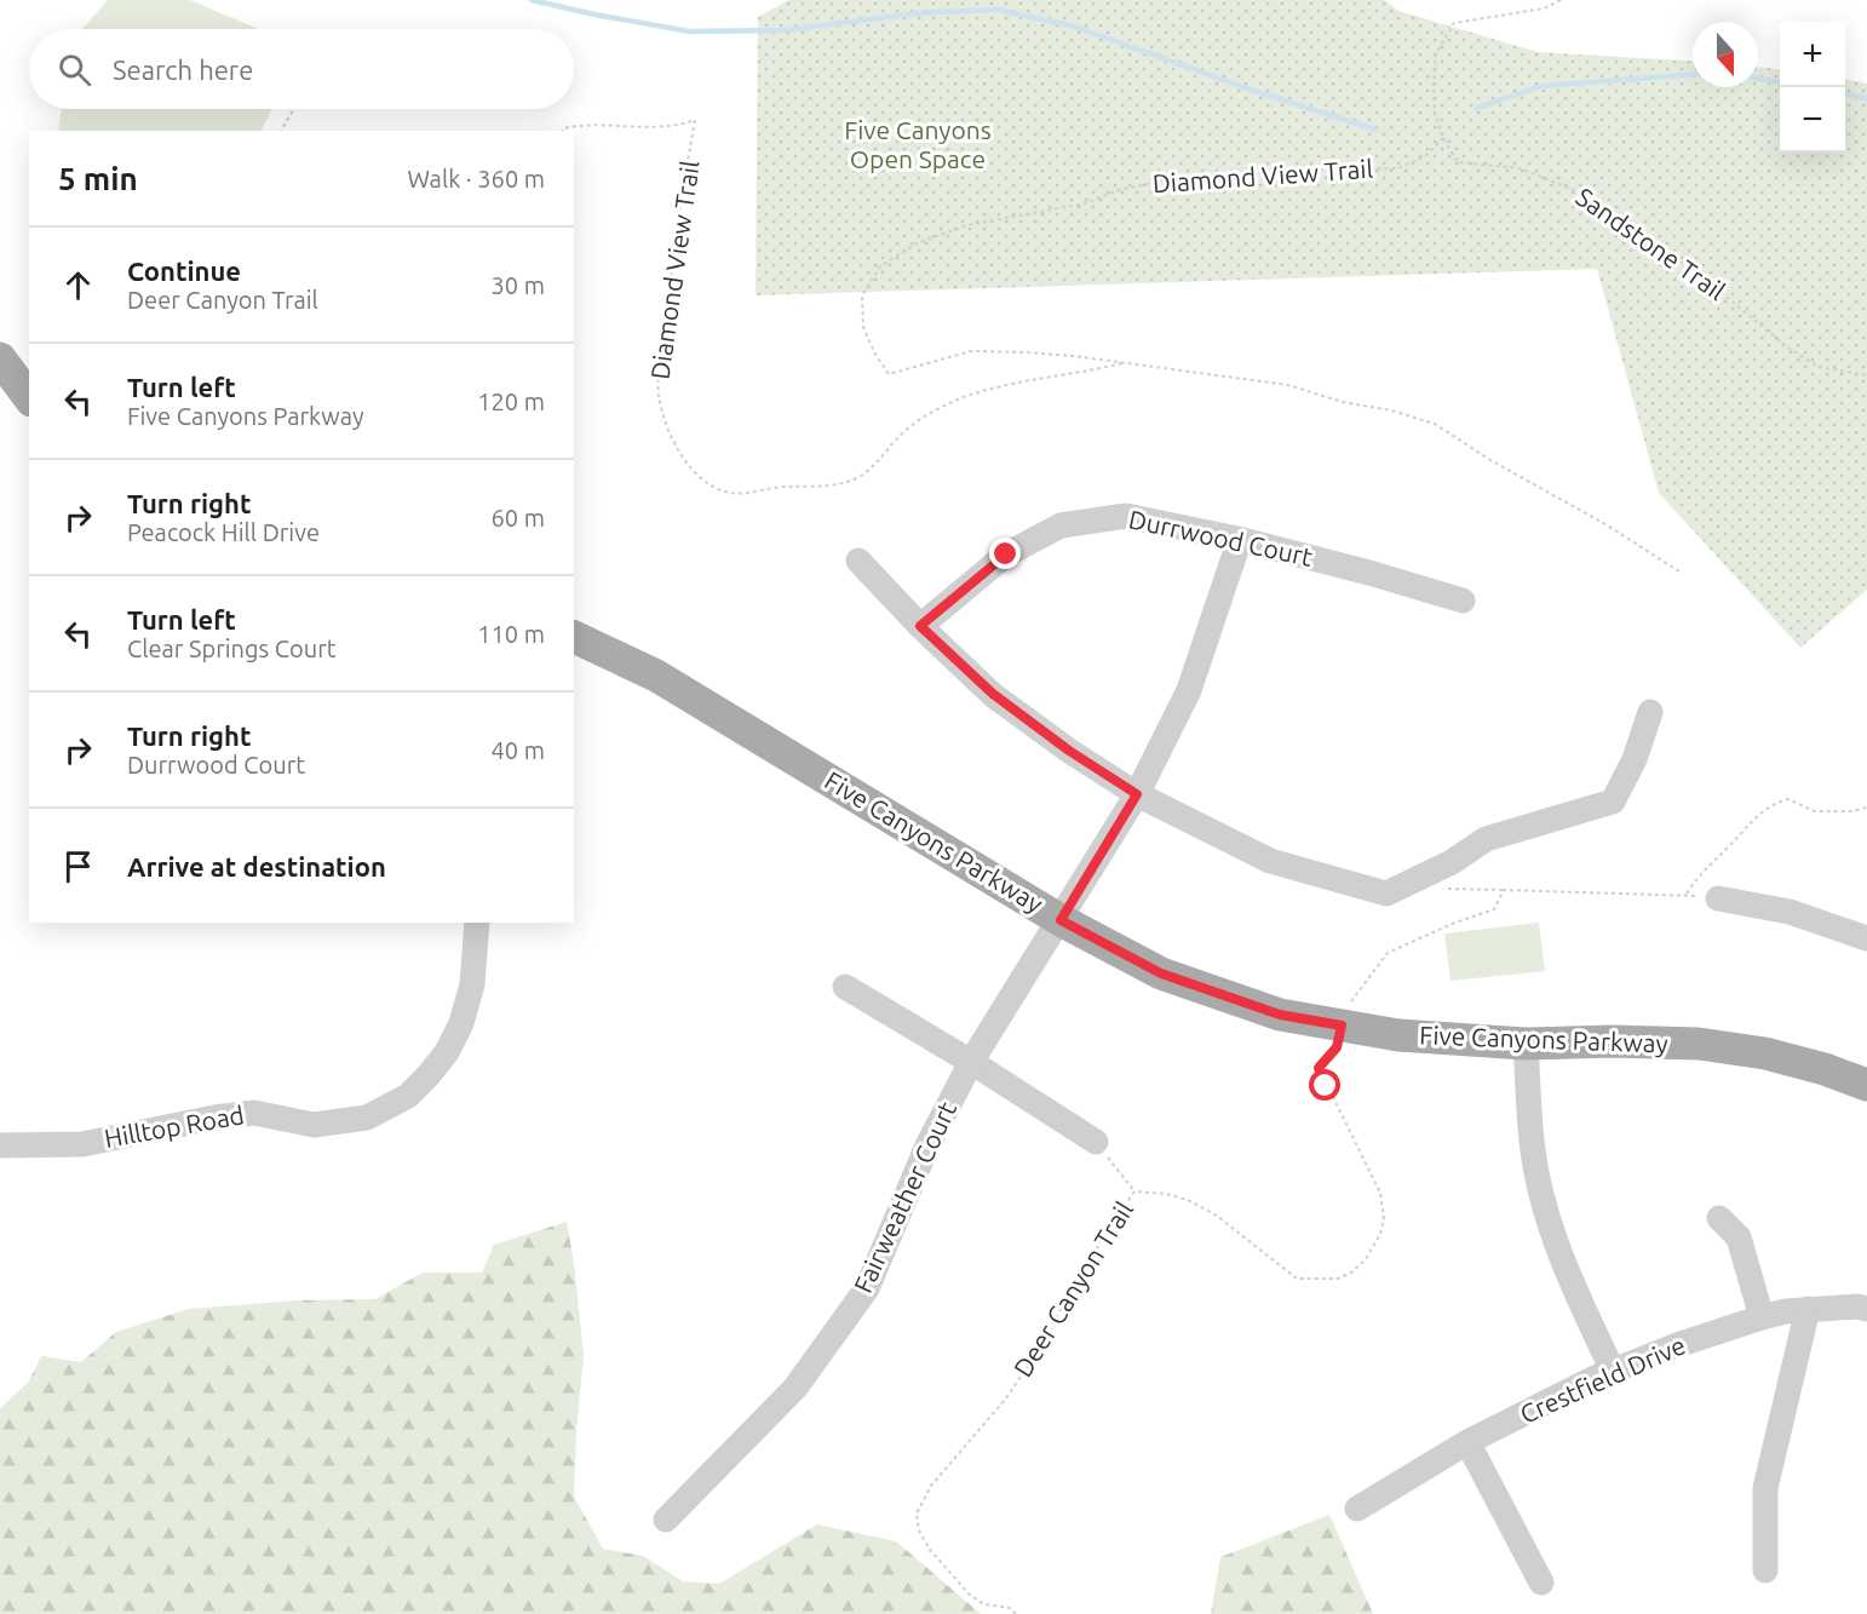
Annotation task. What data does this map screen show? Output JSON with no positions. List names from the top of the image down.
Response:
{
  "streets": {
    "main road": ["Five Canyons Parkway"],
    "street": [
      "Durrwood Court",
      "Hilltop Road",
      "Fairweather Court",
      "Crestfield Drive"
    ],
    "path": ["Diamond View Trail", "Sandstone Trail", "Deer Canyon Trail"]
  },
  "crossings": [
    ["Diamond View Trail", "Sandstone Trail"],
    ["Durrwood Court", "Fairweather Court"],
    ["Five Canyons Parkway", "Fairweather Court"],
    ["Five Canyons Parkway", "Deer Canyon Trail"]
  ],
  "parks": ["Five Canyons Open Space"],
  "north": "bottom",
  "page": {
    "map_buttons": ["+", "−"],
    "search": "Search here",
    "heading": ["5 min", "Walk · 360 m"],
    "list": [
      ["Continue", "Deer Canyon Trail", "30 m"],
      ["Turn left", "Five Canyons Parkway", "120 m"],
      ["Turn right", "Peacock Hill Drive", "60 m"],
      ["Turn left", "Clear Springs Court", "110 m"],
      ["Turn right", "Durrwood Court", "40 m"],
      "Arrive at destination"
    ]
  }
}
